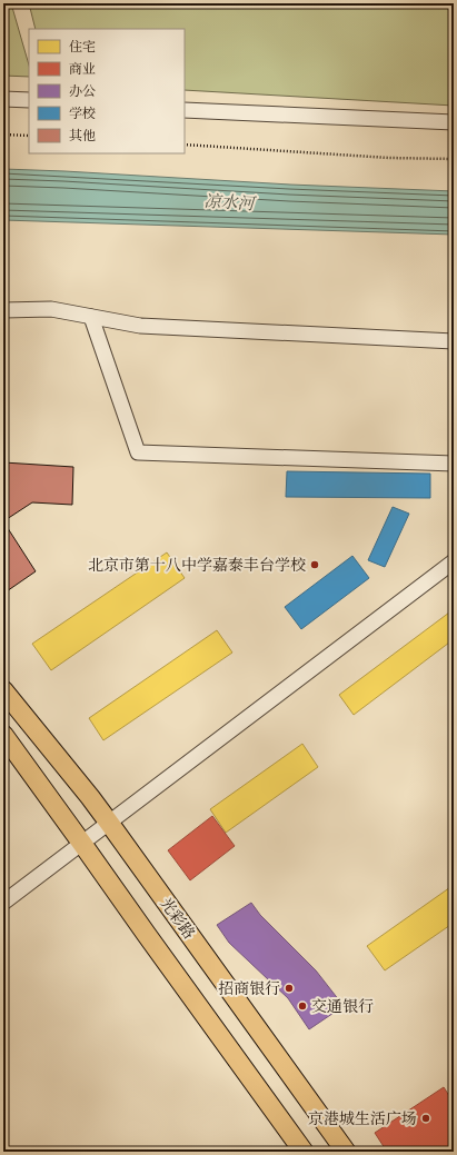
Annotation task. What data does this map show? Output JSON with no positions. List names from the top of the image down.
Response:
{
  "streets": {
    "main road": ["光彩路"]
  },
  "water": ["凉水河"],
  "places": [
    "北京市第十八中学嘉泰丰台学校",
    "招商银行",
    "交通银行",
    "京港城生活广场"
  ],
  "legend": [
    "住宅",
    "商业",
    "办公",
    "学校",
    "其他"
  ]
}
